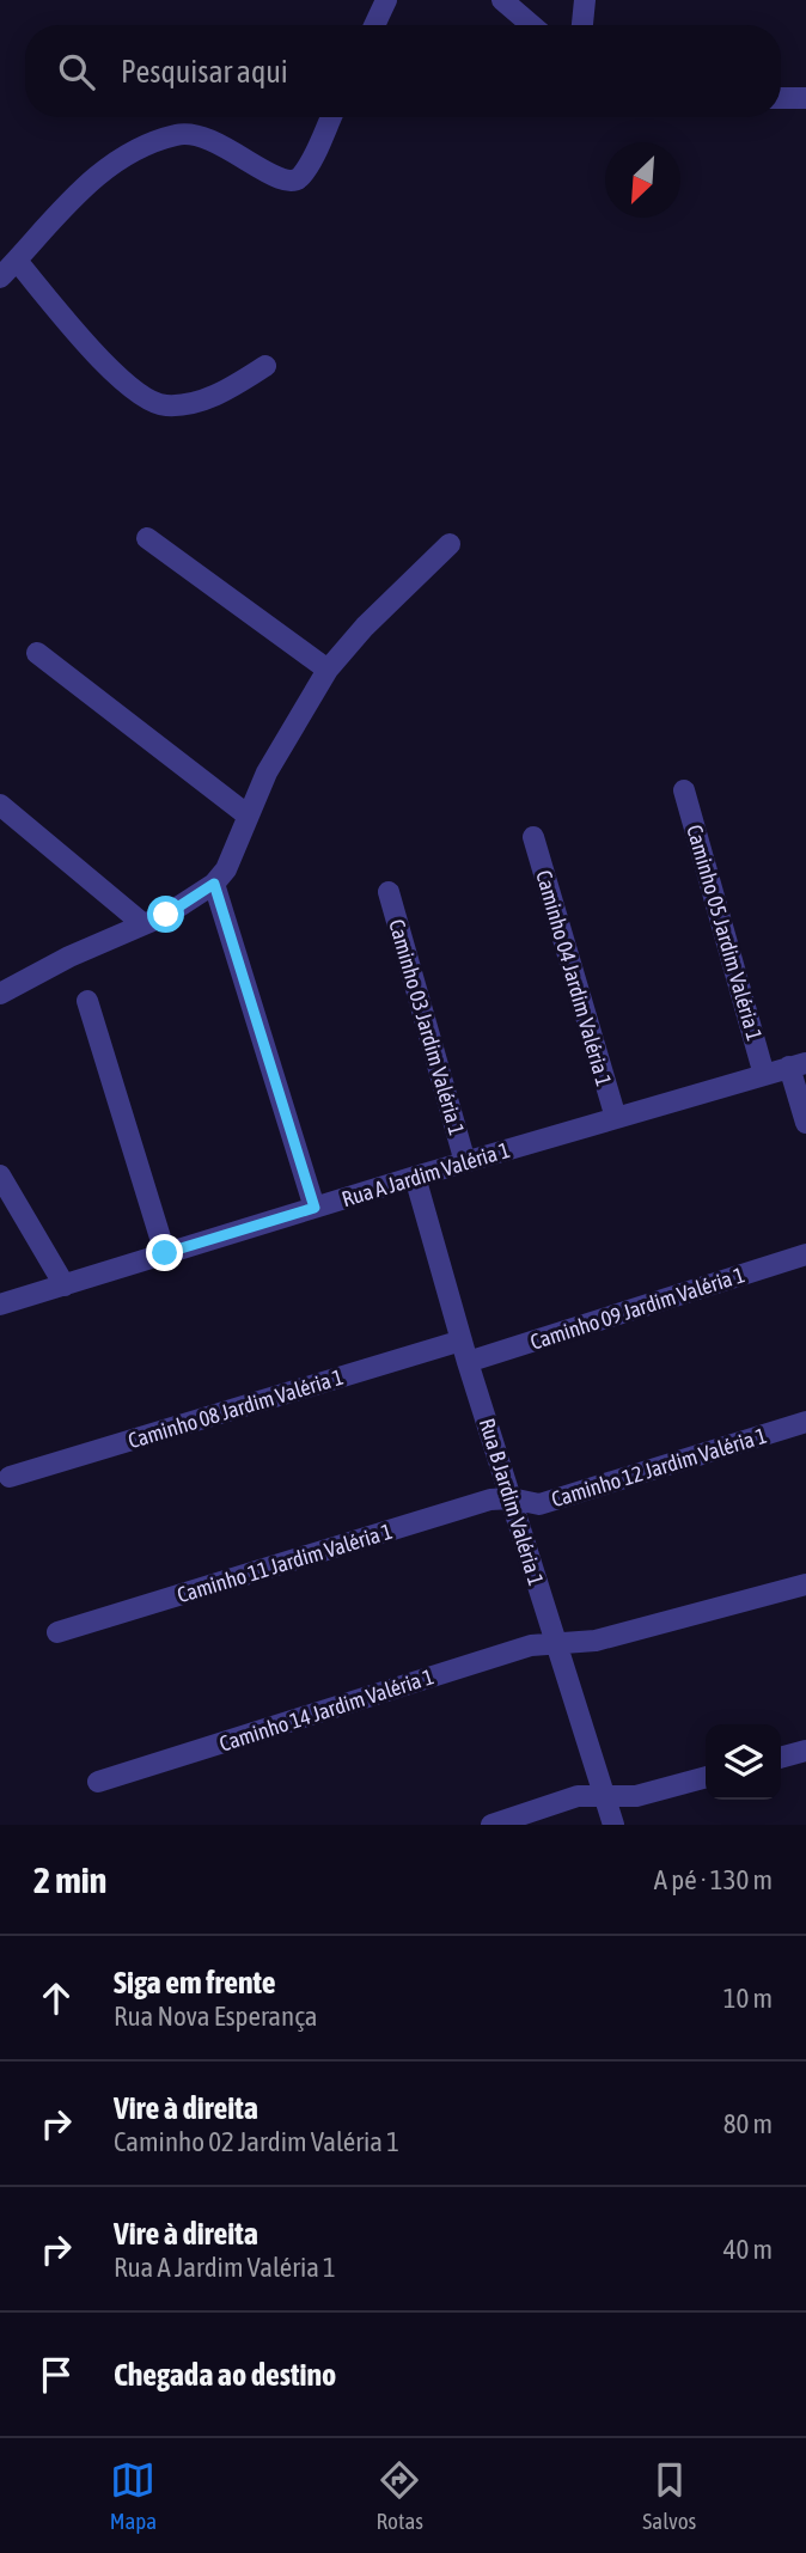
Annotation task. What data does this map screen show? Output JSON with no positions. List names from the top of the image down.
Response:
{
  "streets": {
    "street": [
      "Caminho 05 Jardim Valéria 1",
      "Caminho 04 Jardim Valéria 1",
      "Caminho 03 Jardim Valéria 1",
      "Rua A Jardim Valéria 1",
      "Caminho 09 Jardim Valéria 1",
      "Caminho 08 Jardim Valéria 1",
      "Caminho 12 Jardim Valéria 1",
      "Rua B Jardim Valéria 1",
      "Caminho 11 Jardim Valéria 1",
      "Caminho 14 Jardim Valéria 1"
    ]
  },
  "crossings": [
    ["Caminho 05 Jardim Valéria 1", "Rua A Jardim Valéria 1"],
    ["Caminho 04 Jardim Valéria 1", "Rua A Jardim Valéria 1"],
    ["Caminho 03 Jardim Valéria 1", "Rua A Jardim Valéria 1"],
    ["Rua A Jardim Valéria 1", "Rua B Jardim Valéria 1"],
    ["Caminho 09 Jardim Valéria 1", "Caminho 08 Jardim Valéria 1"],
    ["Caminho 09 Jardim Valéria 1", "Rua B Jardim Valéria 1"],
    ["Caminho 08 Jardim Valéria 1", "Rua B Jardim Valéria 1"],
    ["Caminho 12 Jardim Valéria 1", "Rua B Jardim Valéria 1"],
    ["Caminho 12 Jardim Valéria 1", "Caminho 11 Jardim Valéria 1"],
    ["Rua B Jardim Valéria 1", "Caminho 11 Jardim Valéria 1"],
    ["Rua B Jardim Valéria 1", "Caminho 14 Jardim Valéria 1"]
  ],
  "north": "bottom left",
  "page": {
    "search": "Pesquisar aqui",
    "heading": ["2 min", "A pé · 130 m"],
    "list": [
      ["Siga em frente", "Rua Nova Esperança", "10 m"],
      ["Vire à direita", "Caminho 02 Jardim Valéria 1", "80 m"],
      ["Vire à direita", "Rua A Jardim Valéria 1", "40 m"],
      "Chegada ao destino"
    ],
    "nav": ["Mapa", "Rotas", "Salvos"]
  }
}
